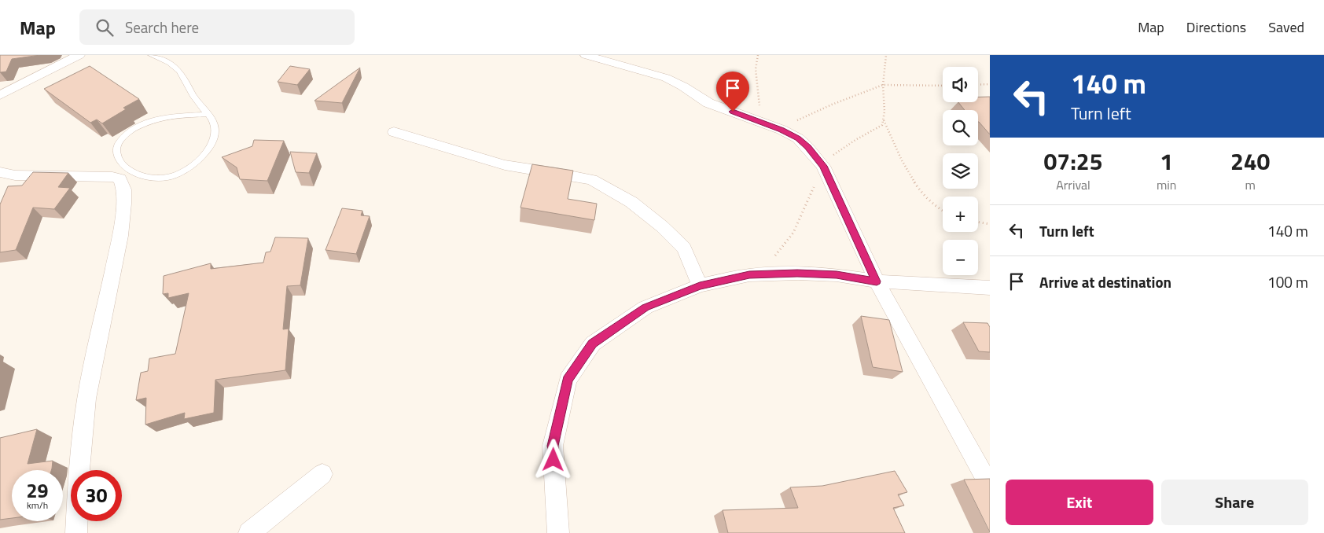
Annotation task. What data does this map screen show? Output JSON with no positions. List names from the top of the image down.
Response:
{
  "page": {
    "header": "Map",
    "search": "Search here",
    "nav": ["Map", "Directions", "Saved"],
    "turn": ["140 m", "Turn left"],
    "map_buttons": ["+", "−"],
    "eta": [
      "07:25",
      "Arrival",
      "1",
      "min",
      "240",
      "m"
    ],
    "list": [
      {
        "name": "Turn left",
        "value": "140 m"
      },
      {
        "name": "Arrive at destination",
        "value": "100 m"
      }
    ],
    "speed": "29 km/h",
    "limit": "30",
    "buttons": ["Exit", "Share"]
  }
}
